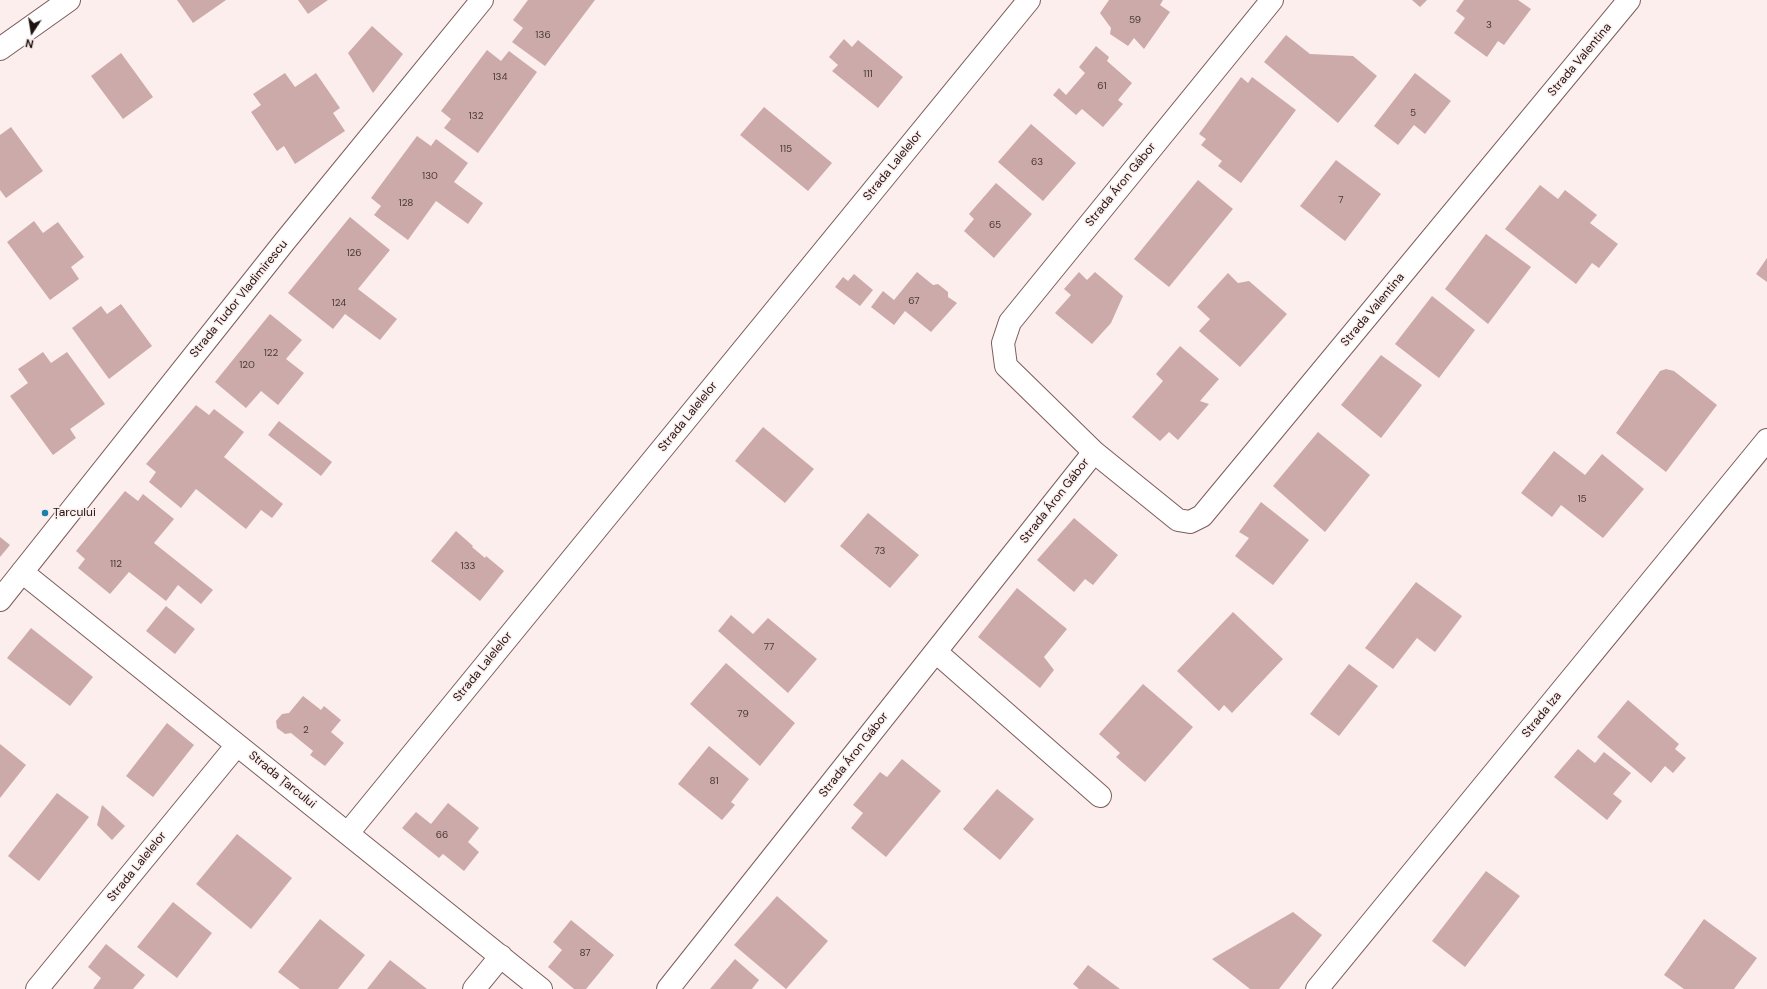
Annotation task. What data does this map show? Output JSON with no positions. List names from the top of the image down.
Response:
{
  "streets": {
    "street": [
      "Strada Valentina",
      "Strada Lalelelor",
      "Strada Áron Gábor",
      "Strada Tudor Vladimirescu",
      "Strada Iza",
      "Strada Țarcului"
    ]
  },
  "crossings": [
    ["Strada Valentina", "Strada Áron Gábor"],
    ["Strada Lalelelor", "Strada Țarcului"],
    ["Strada Tudor Vladimirescu", "Strada Țarcului"]
  ],
  "places": ["Țarcului"],
  "house_numbers": [
    "59",
    "3",
    "136",
    "111",
    "134",
    "61",
    "5",
    "132",
    "115",
    "63",
    "130",
    "7",
    "128",
    "65",
    "126",
    "67",
    "124",
    "122",
    "120",
    "15",
    "73",
    "112",
    "133",
    "77",
    "79",
    "2",
    "81",
    "66",
    "87"
  ],
  "north": "bottom"
}
